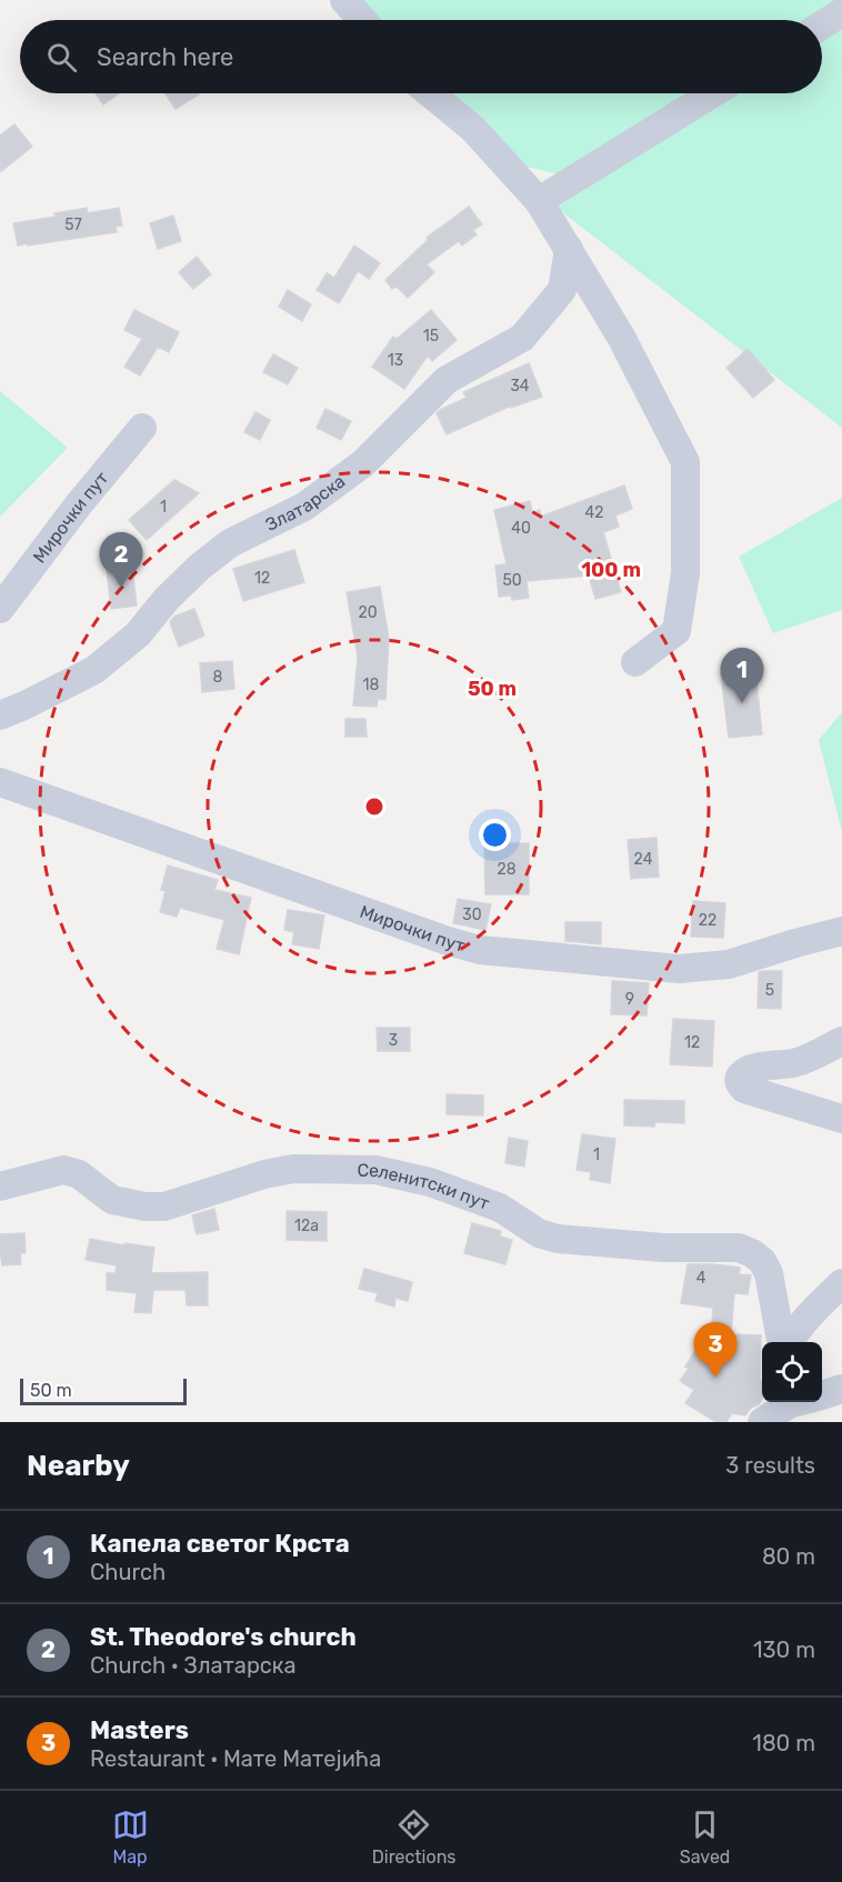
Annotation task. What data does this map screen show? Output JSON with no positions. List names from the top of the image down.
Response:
{
  "streets": {
    "street": ["Златарска", "Мирочки пут", "Селенитски пут"]
  },
  "house_numbers": [
    "57",
    "15",
    "13",
    "34",
    "1",
    "42",
    "40",
    "12",
    "50",
    "20",
    "8",
    "18",
    "24",
    "28",
    "30",
    "22",
    "5",
    "9",
    "3",
    "12",
    "1",
    "12a",
    "4"
  ],
  "scale_bar": "50 m",
  "page": {
    "search": "Search here",
    "pins": ["2", "1", "3"],
    "scale": "50 m",
    "heading": ["Nearby", "3 results"],
    "list": [
      {
        "mark": "1",
        "name": "Капела светог Крста",
        "note": "Church",
        "value": "80 m"
      },
      {
        "mark": "2",
        "name": "St. Theodore's church",
        "note": "Church · Златарска",
        "value": "130 m"
      },
      {
        "mark": "3",
        "name": "Masters",
        "note": "Restaurant · Мате Матејића",
        "value": "180 m"
      }
    ],
    "nav": ["Map", "Directions", "Saved"]
  },
  "rings": ["100 m", "50 m"]
}
